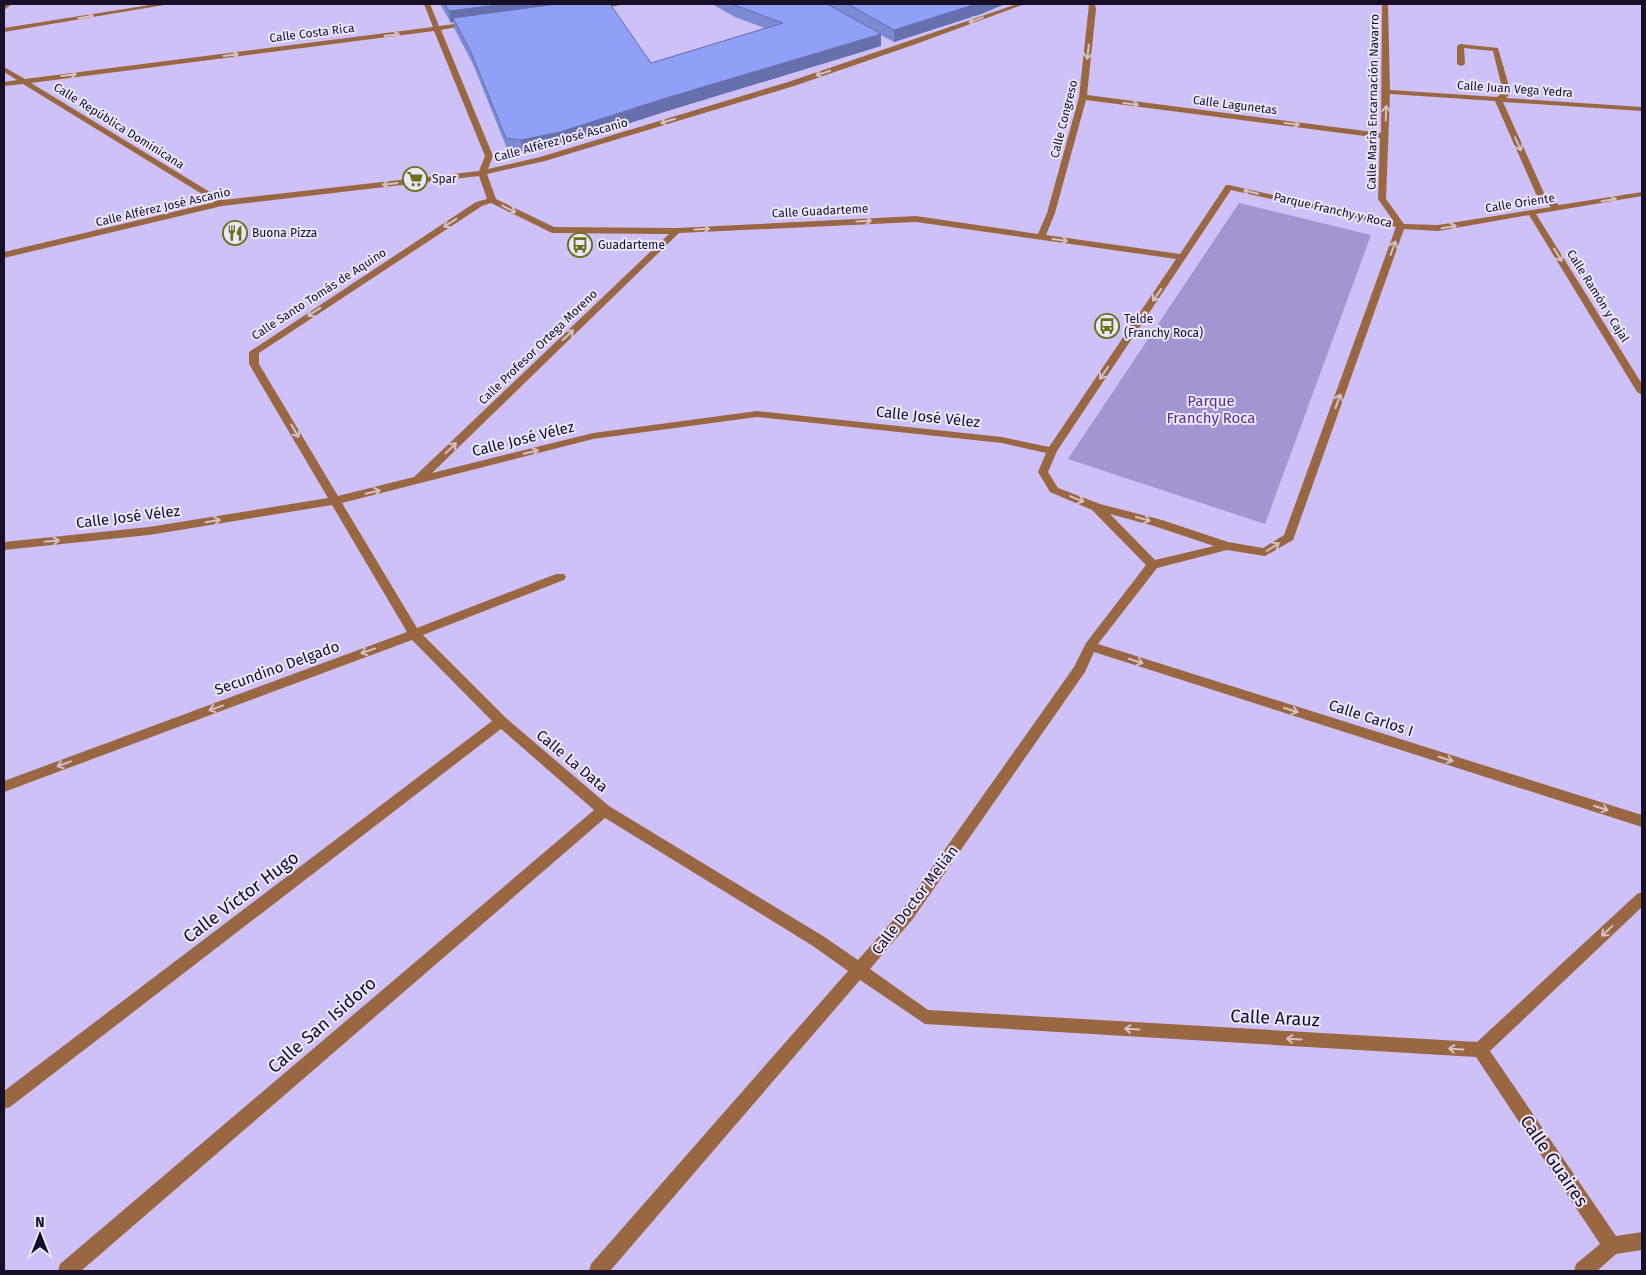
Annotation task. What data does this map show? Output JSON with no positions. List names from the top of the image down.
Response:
{
  "streets": {
    "street": [
      "Calle Costa Rica",
      "Calle Juan Vega Yedra",
      "Calle María Encarnación Navarro",
      "Calle Lagunetas",
      "Calle Congreso",
      "Calle República Dominicana",
      "Calle Alférez José Ascanio",
      "Calle Oriente",
      "Parque Franchy y Roca",
      "Calle Guadarteme",
      "Calle Santo Tomás de Aquino",
      "Calle Ramón y Cajal",
      "Calle Profesor Ortega Moreno",
      "Calle José Vélez",
      "Secundino Delgado",
      "Calle Carlos I",
      "Calle La Data",
      "Calle Víctor Hugo",
      "Calle Doctor Melián",
      "Calle Arauz",
      "Calle San Isidoro",
      "Calle Guaires"
    ]
  },
  "crossings": [
    ["Calle Costa Rica", "Calle República Dominicana"],
    ["Calle Juan Vega Yedra", "Calle María Encarnación Navarro"],
    ["Calle María Encarnación Navarro", "Calle Lagunetas"],
    ["Calle María Encarnación Navarro", "Calle Oriente"],
    ["Calle María Encarnación Navarro", "Parque Franchy y Roca"],
    ["Calle Lagunetas", "Calle Congreso"],
    ["Calle Congreso", "Calle Guadarteme"],
    ["Calle República Dominicana", "Calle Alférez José Ascanio"],
    ["Calle Oriente", "Parque Franchy y Roca"],
    ["Calle Oriente", "Calle Ramón y Cajal"],
    ["Parque Franchy y Roca", "Calle Guadarteme"],
    ["Parque Franchy y Roca", "Calle José Vélez"],
    ["Parque Franchy y Roca", "Calle Doctor Melián"],
    ["Calle Guadarteme", "Calle Santo Tomás de Aquino"],
    ["Calle Guadarteme", "Calle Profesor Ortega Moreno"],
    ["Calle Santo Tomás de Aquino", "Calle José Vélez"],
    ["Calle Santo Tomás de Aquino", "Calle La Data"],
    ["Calle Profesor Ortega Moreno", "Calle José Vélez"],
    ["Calle José Vélez", "Calle La Data"],
    ["Secundino Delgado", "Calle La Data"],
    ["Calle Carlos I", "Calle Doctor Melián"],
    ["Calle La Data", "Calle Víctor Hugo"],
    ["Calle La Data", "Calle Doctor Melián"],
    ["Calle La Data", "Calle Arauz"],
    ["Calle La Data", "Calle San Isidoro"],
    ["Calle Doctor Melián", "Calle Arauz"],
    ["Calle Arauz", "Calle Guaires"]
  ],
  "one_way": [
    "Calle Lagunetas",
    "Calle Congreso",
    "Calle Alférez José Ascanio",
    "Calle Oriente",
    "Calle Guadarteme",
    "Calle Ramón y Cajal",
    "Calle Profesor Ortega Moreno",
    "Calle José Vélez",
    "Secundino Delgado",
    "Calle Carlos I",
    "Calle Arauz"
  ],
  "parks": ["Parque Franchy Roca"],
  "places": {
    "supermarket": ["Spar"],
    "restaurant": ["Buona Pizza"],
    "bus stop": ["Guadarteme", "Telde (Franchy Roca)"]
  },
  "north": "top"
}
